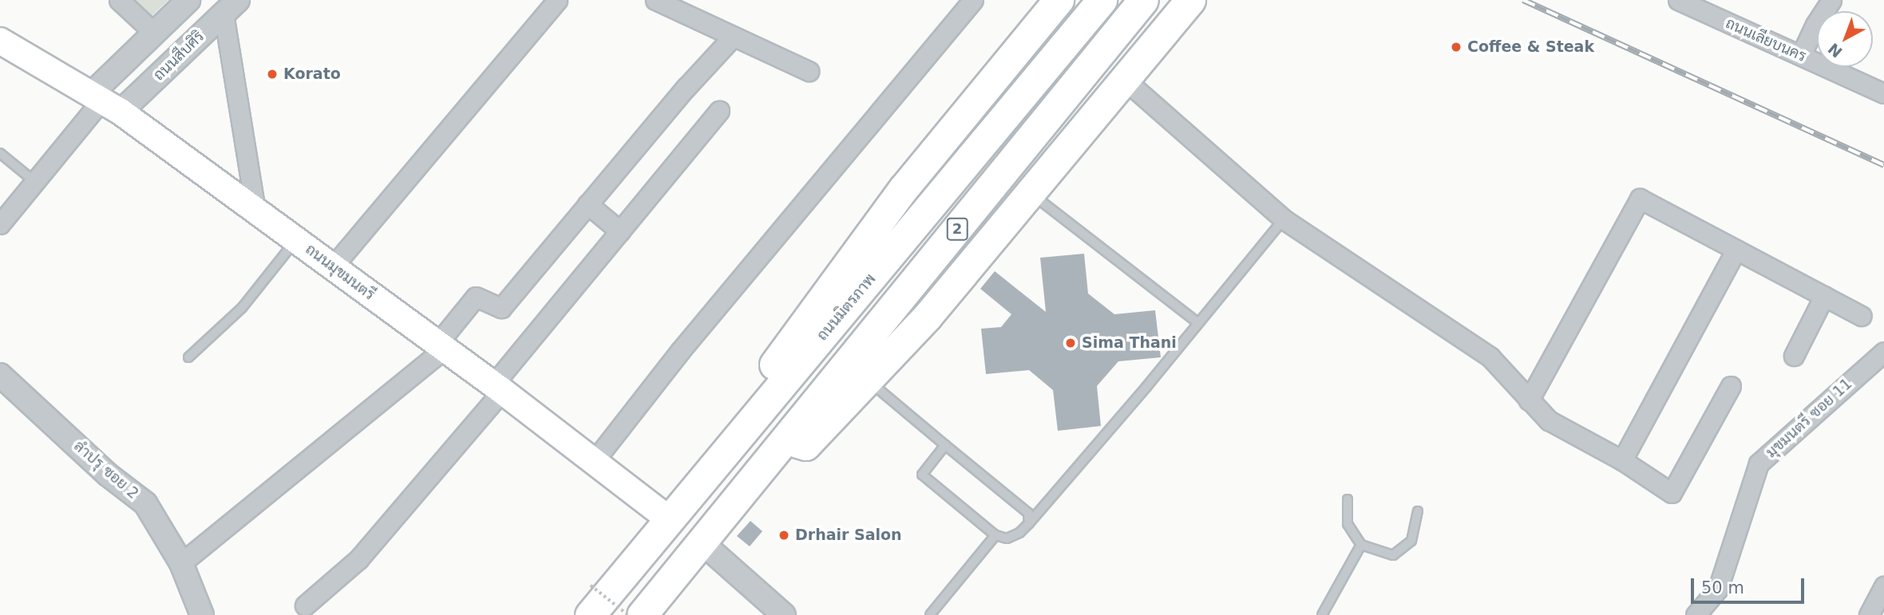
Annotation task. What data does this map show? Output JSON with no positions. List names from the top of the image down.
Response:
{
  "streets": {
    "highway": ["2", "ถนนมิตรภาพ"],
    "main road": ["ถนนมุขมนตรี"],
    "street": [
      "ถนนเลียบนคร",
      "ถนนสืบศิริ",
      "มุขมนตรี ซอย 11",
      "ลำปรุ ซอย 2"
    ]
  },
  "crossings": [
    ["ถนนสืบศิริ", "ถนนมุขมนตรี"],
    ["ถนนมุขมนตรี", "ถนนมิตรภาพ"]
  ],
  "places": [
    "Coffee & Steak",
    "Korato",
    "Sima Thani",
    "Drhair Salon"
  ],
  "scale_bar": "50 m",
  "north": "bottom left"
}
